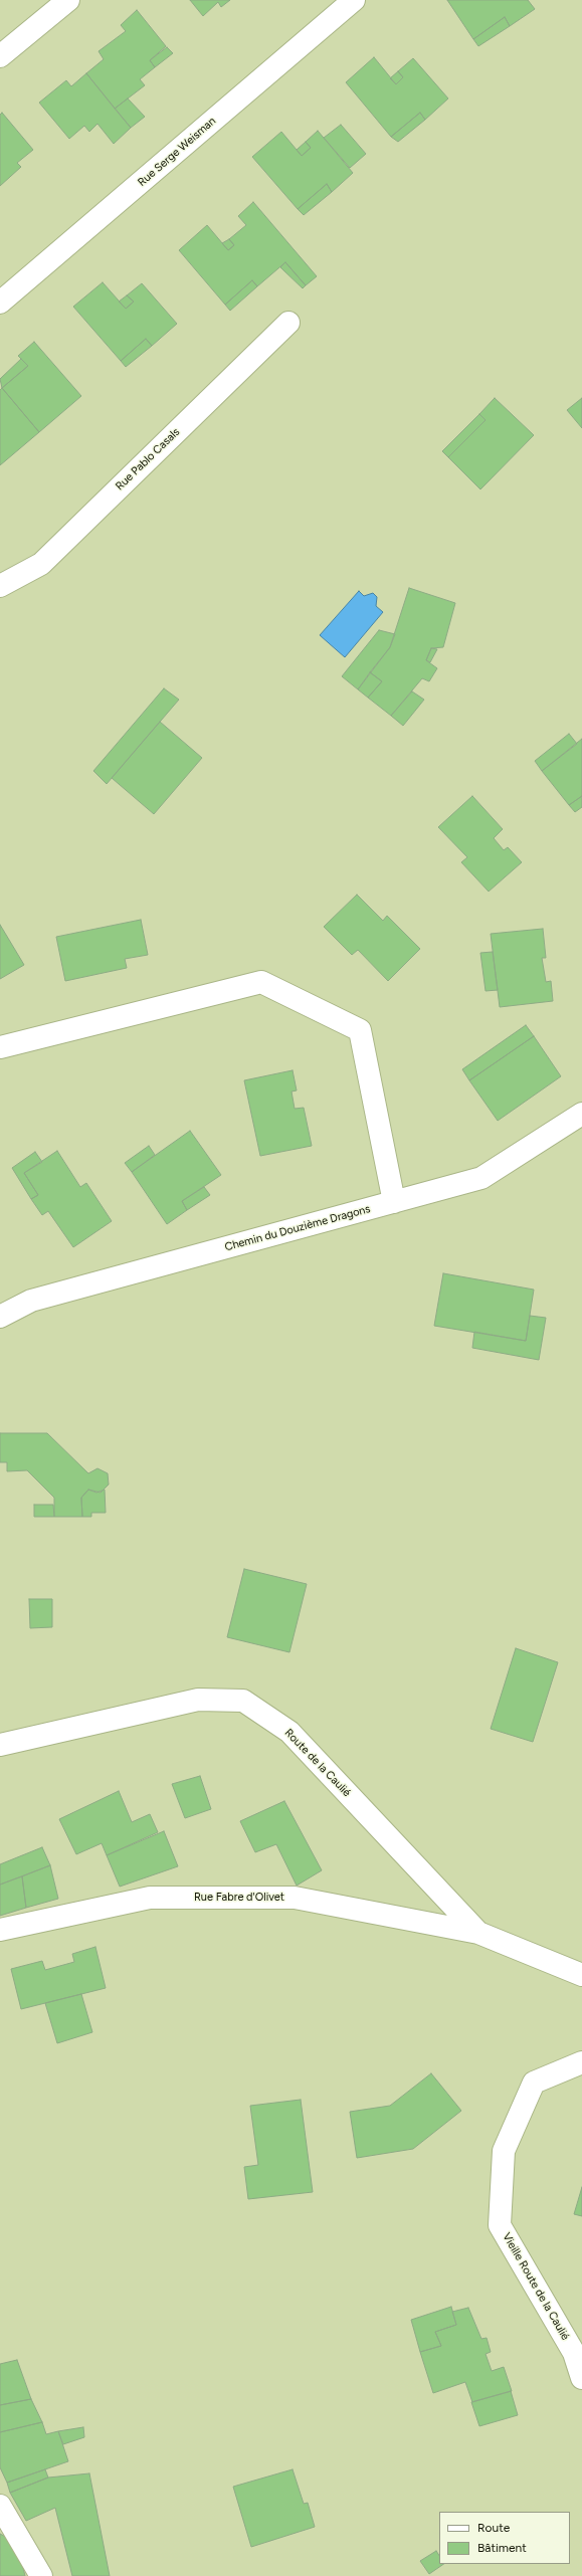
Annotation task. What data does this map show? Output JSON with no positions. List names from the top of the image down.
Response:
{
  "streets": {
    "street": [
      "Rue Serge Weisman",
      "Rue Pablo Casals",
      "Chemin du Douzième Dragons",
      "Route de la Caulié",
      "Rue Fabre d'Olivet",
      "Vieille Route de la Caulié"
    ]
  },
  "crossings": [
    ["Route de la Caulié", "Rue Fabre d'Olivet"]
  ],
  "legend": ["Route", "Bâtiment"]
}
